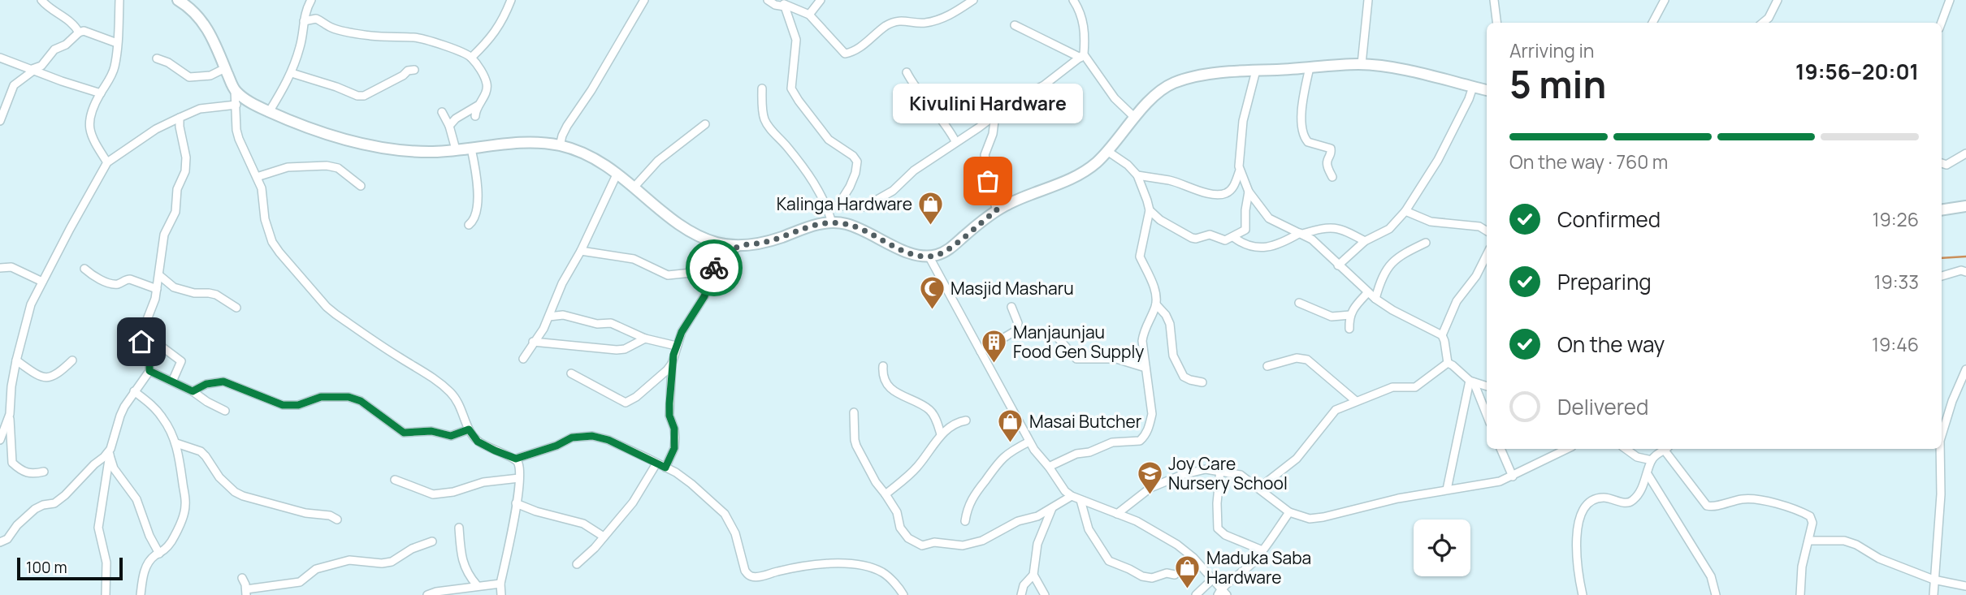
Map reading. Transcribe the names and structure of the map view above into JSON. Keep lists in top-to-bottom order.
{
  "places": {
    "other": ["Kivulini Hardware"],
    "shop": ["Kalinga Hardware", "Masai Butcher", "Maduka Saba Hardware"],
    "mosque": ["Masjid Masharu"],
    "building": ["Manjaunjau Food Gen Supply"],
    "school or university": ["Joy Care Nursery School"]
  },
  "scale_bar": "100 m",
  "page": {
    "heading": ["5 min", "Arriving in", "19:56–20:01"],
    "bubble": "Kivulini Hardware",
    "bar": "On the way · 760 m",
    "list": [
      ["Confirmed", "19:26"],
      ["Preparing", "19:33"],
      ["On the way", "19:46"],
      "Delivered"
    ],
    "scale": "100 m"
  }
}
